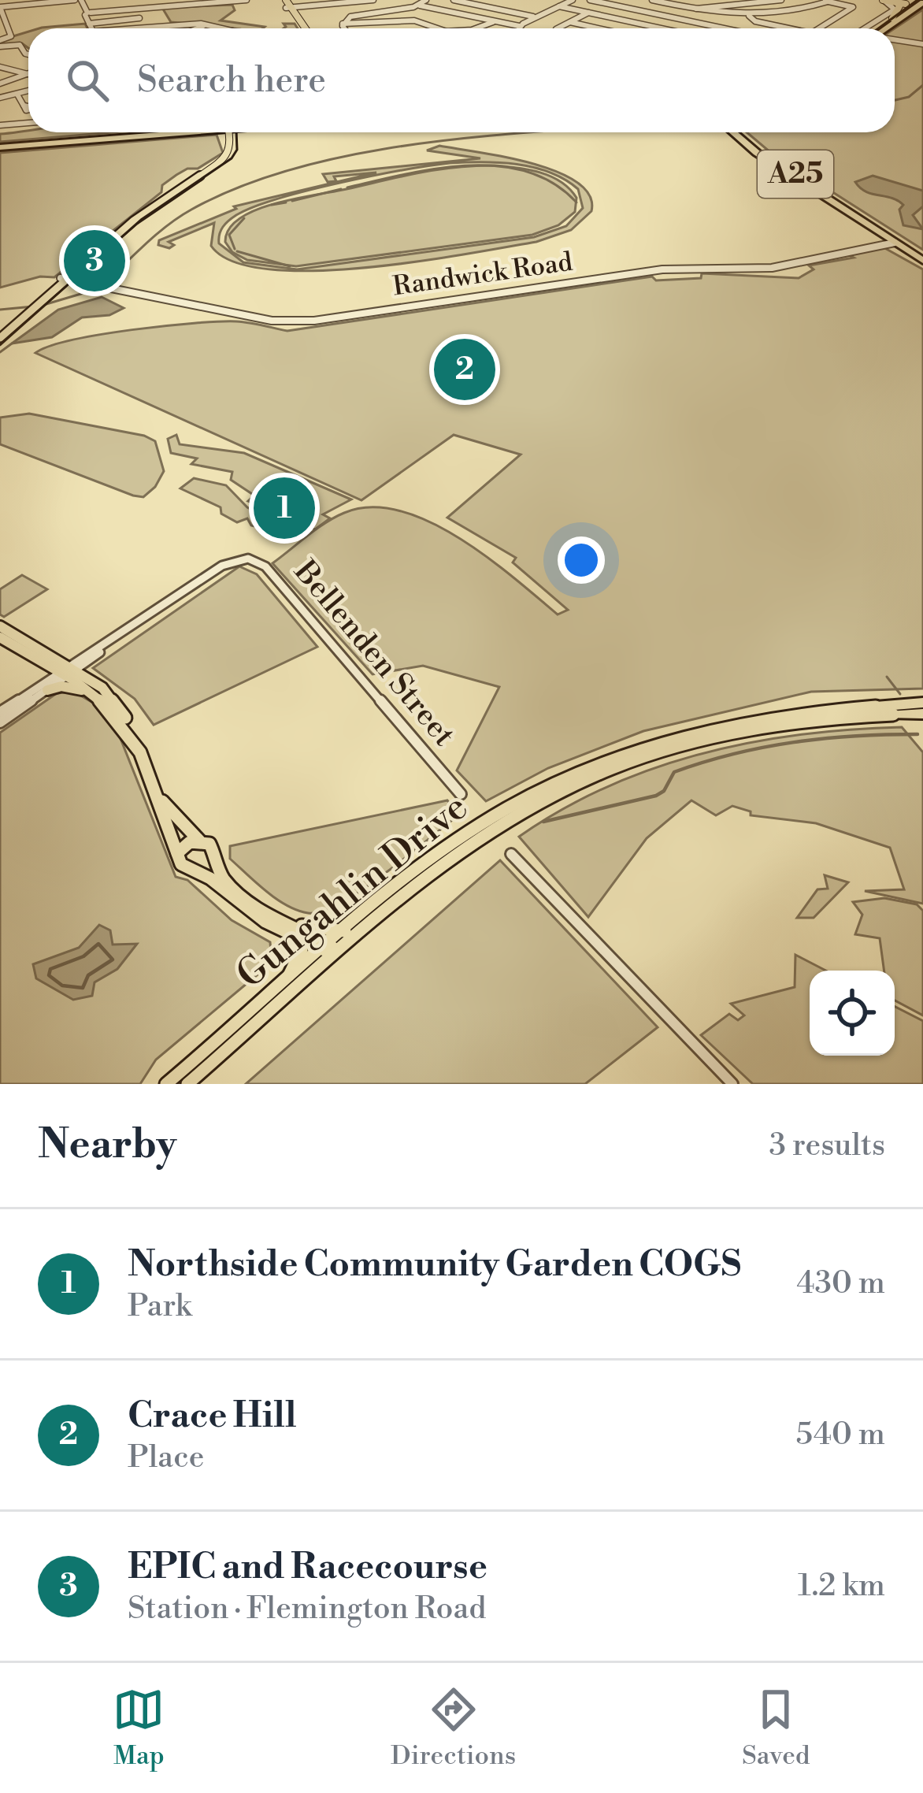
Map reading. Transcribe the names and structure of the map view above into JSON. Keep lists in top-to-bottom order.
{
  "streets": {
    "highway": ["A25", "Gungahlin Drive"],
    "street": ["Randwick Road", "Bellenden Street"]
  },
  "crossings": [
    ["A25", "Randwick Road"]
  ],
  "page": {
    "search": "Search here",
    "pins": ["3", "2", "1"],
    "heading": ["Nearby", "3 results"],
    "list": [
      {
        "mark": "1",
        "name": "Northside Community Garden COGS",
        "note": "Park",
        "value": "430 m"
      },
      {
        "mark": "2",
        "name": "Crace Hill",
        "note": "Place",
        "value": "540 m"
      },
      {
        "mark": "3",
        "name": "EPIC and Racecourse",
        "note": "Station · Flemington Road",
        "value": "1.2 km"
      }
    ],
    "nav": ["Map", "Directions", "Saved"]
  }
}
